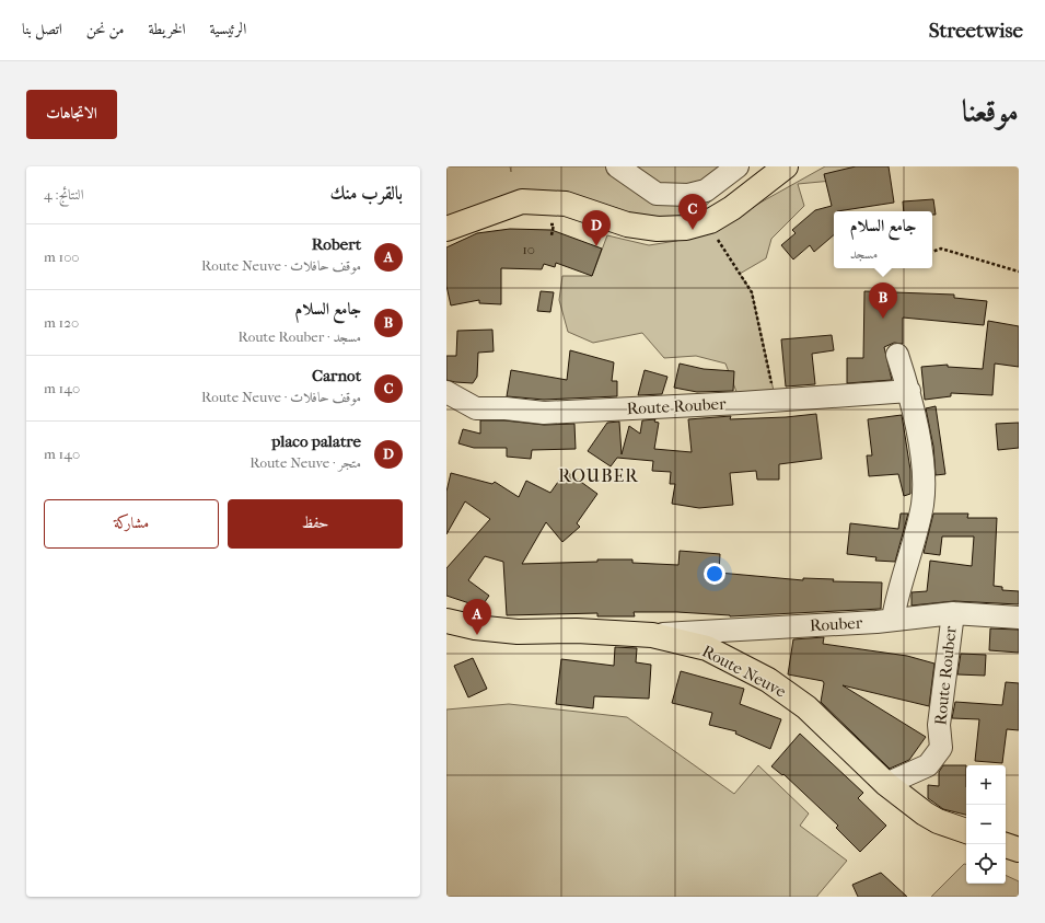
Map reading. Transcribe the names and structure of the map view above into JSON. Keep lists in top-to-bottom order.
{
  "streets": {
    "main road": ["Route Neuve"],
    "street": ["Route Rouber", "Rouber"]
  },
  "crossings": [
    ["Route Rouber", "Rouber"],
    ["Route Rouber", "Route Neuve"],
    ["Rouber", "Route Neuve"]
  ],
  "districts": ["ROUBER"],
  "house_numbers": ["10"],
  "page": {
    "header": "Streetwise",
    "nav": [
      "الرئيسية",
      "الخريطة",
      "من نحن",
      "اتصل بنا"
    ],
    "title": "موقعنا",
    "buttons": [
      "الاتجاهات",
      ["حفظ", "مشاركة"]
    ],
    "heading": ["بالقرب منك", "النتائج: 4"],
    "pins": [
      "C",
      "D",
      "B",
      "A"
    ],
    "popup": ["جامع السلام", "مسجد"],
    "list": [
      {
        "mark": "A",
        "name": "Robert",
        "note": "موقف حافلات · Route Neuve",
        "value": "100 m"
      },
      {
        "mark": "B",
        "name": "جامع السلام",
        "note": "مسجد · Route Rouber",
        "value": "120 m"
      },
      {
        "mark": "C",
        "name": "Carnot",
        "note": "موقف حافلات · Route Neuve",
        "value": "140 m"
      },
      {
        "mark": "D",
        "name": "placo palatre",
        "note": "متجر · Route Neuve",
        "value": "140 m"
      }
    ],
    "map_buttons": ["+", "−"]
  }
}
